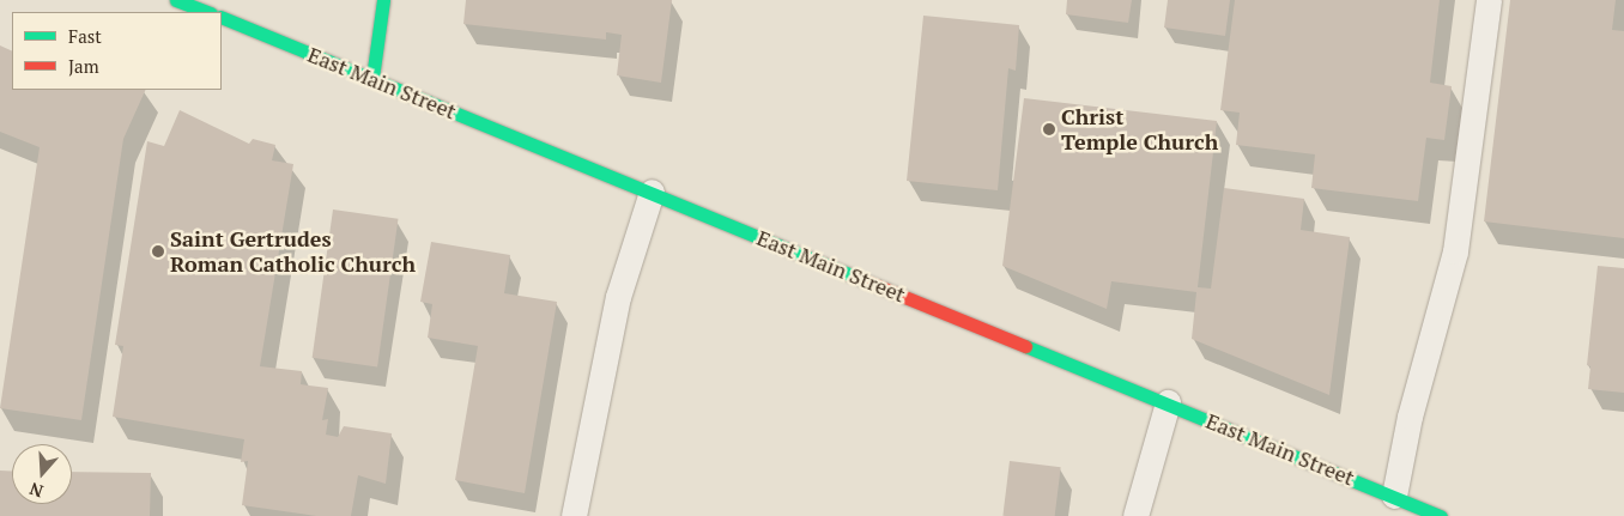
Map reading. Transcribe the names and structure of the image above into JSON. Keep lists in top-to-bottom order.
{
  "streets": {
    "main road": ["East Main Street"]
  },
  "places": ["Christ Temple Church", "Saint Gertrudes Roman Catholic Church"],
  "legend": ["Fast", "Jam"],
  "north": "bottom"
}
